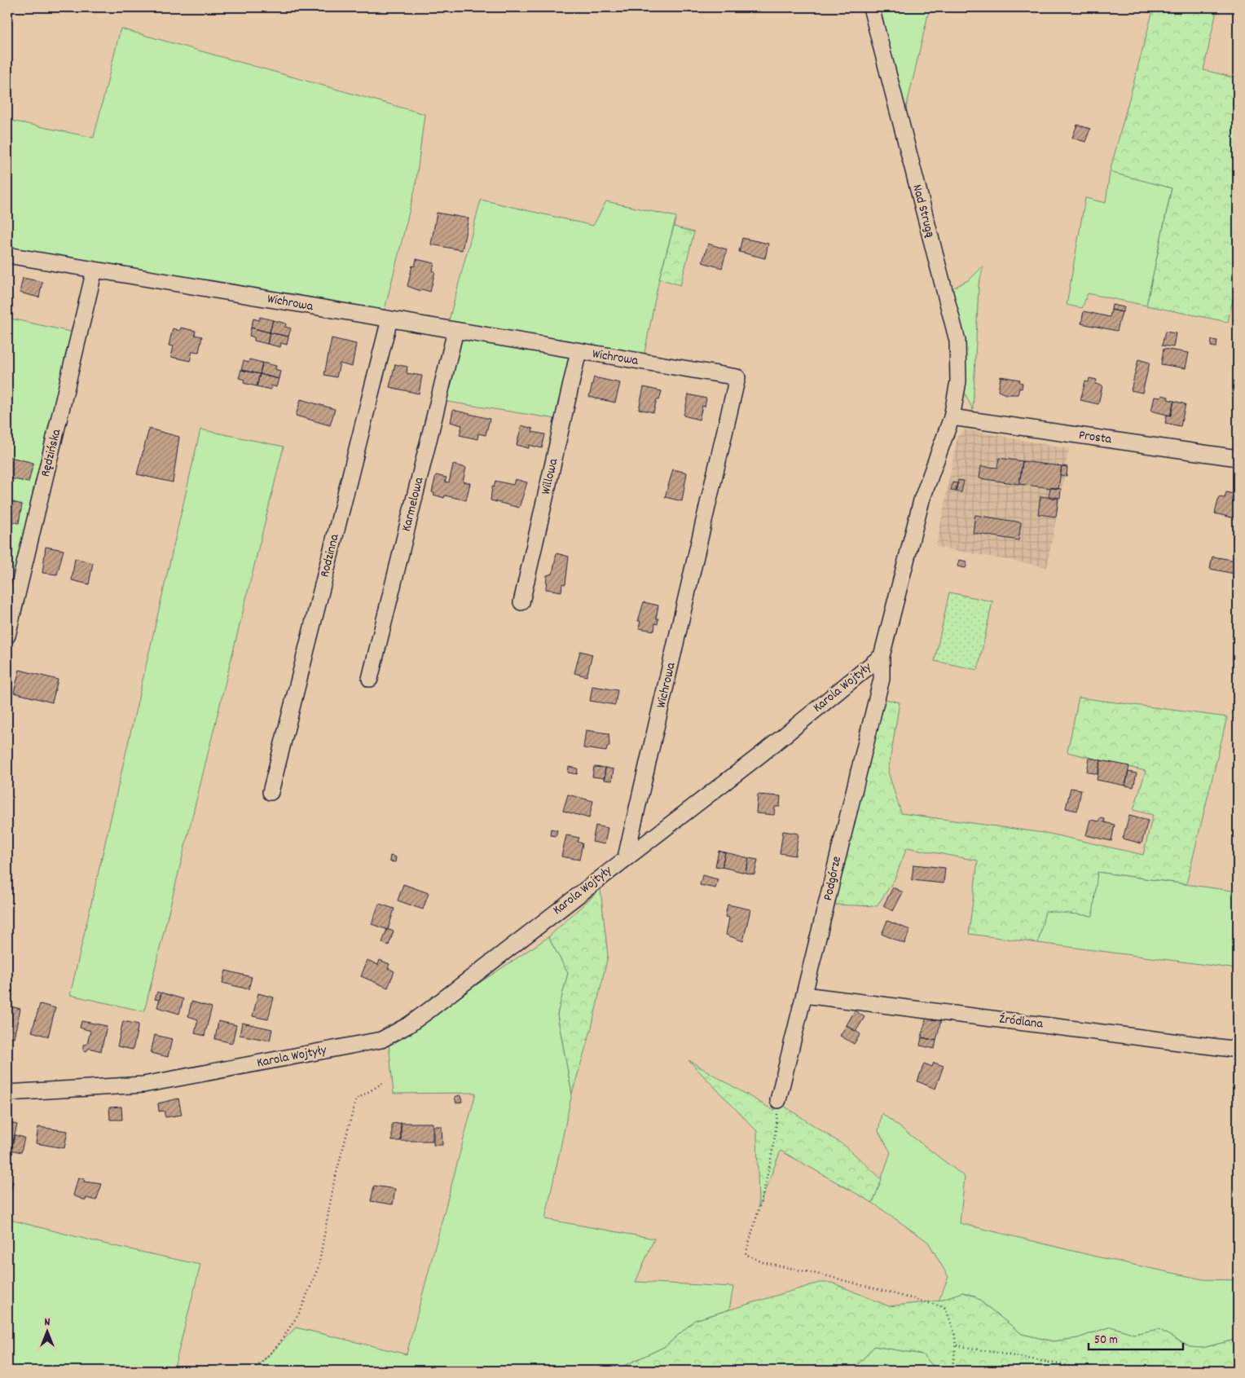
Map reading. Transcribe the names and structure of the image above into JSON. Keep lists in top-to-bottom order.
{
  "streets": {
    "street": [
      "Nad Strugą",
      "Wichrowa",
      "Prosta",
      "Rędzińska",
      "Willowa",
      "Karmelowa",
      "Rodzinna",
      "Karola Wojtyły",
      "Podgórze",
      "Źródlana"
    ]
  },
  "crossings": [
    ["Nad Strugą", "Prosta"],
    ["Nad Strugą", "Karola Wojtyły"],
    ["Wichrowa", "Rędzińska"],
    ["Wichrowa", "Willowa"],
    ["Wichrowa", "Karmelowa"],
    ["Wichrowa", "Rodzinna"],
    ["Wichrowa", "Karola Wojtyły"],
    ["Prosta", "Karola Wojtyły"],
    ["Karola Wojtyły", "Podgórze"],
    ["Podgórze", "Źródlana"]
  ],
  "scale_bar": "50 m",
  "north": "top"
}
